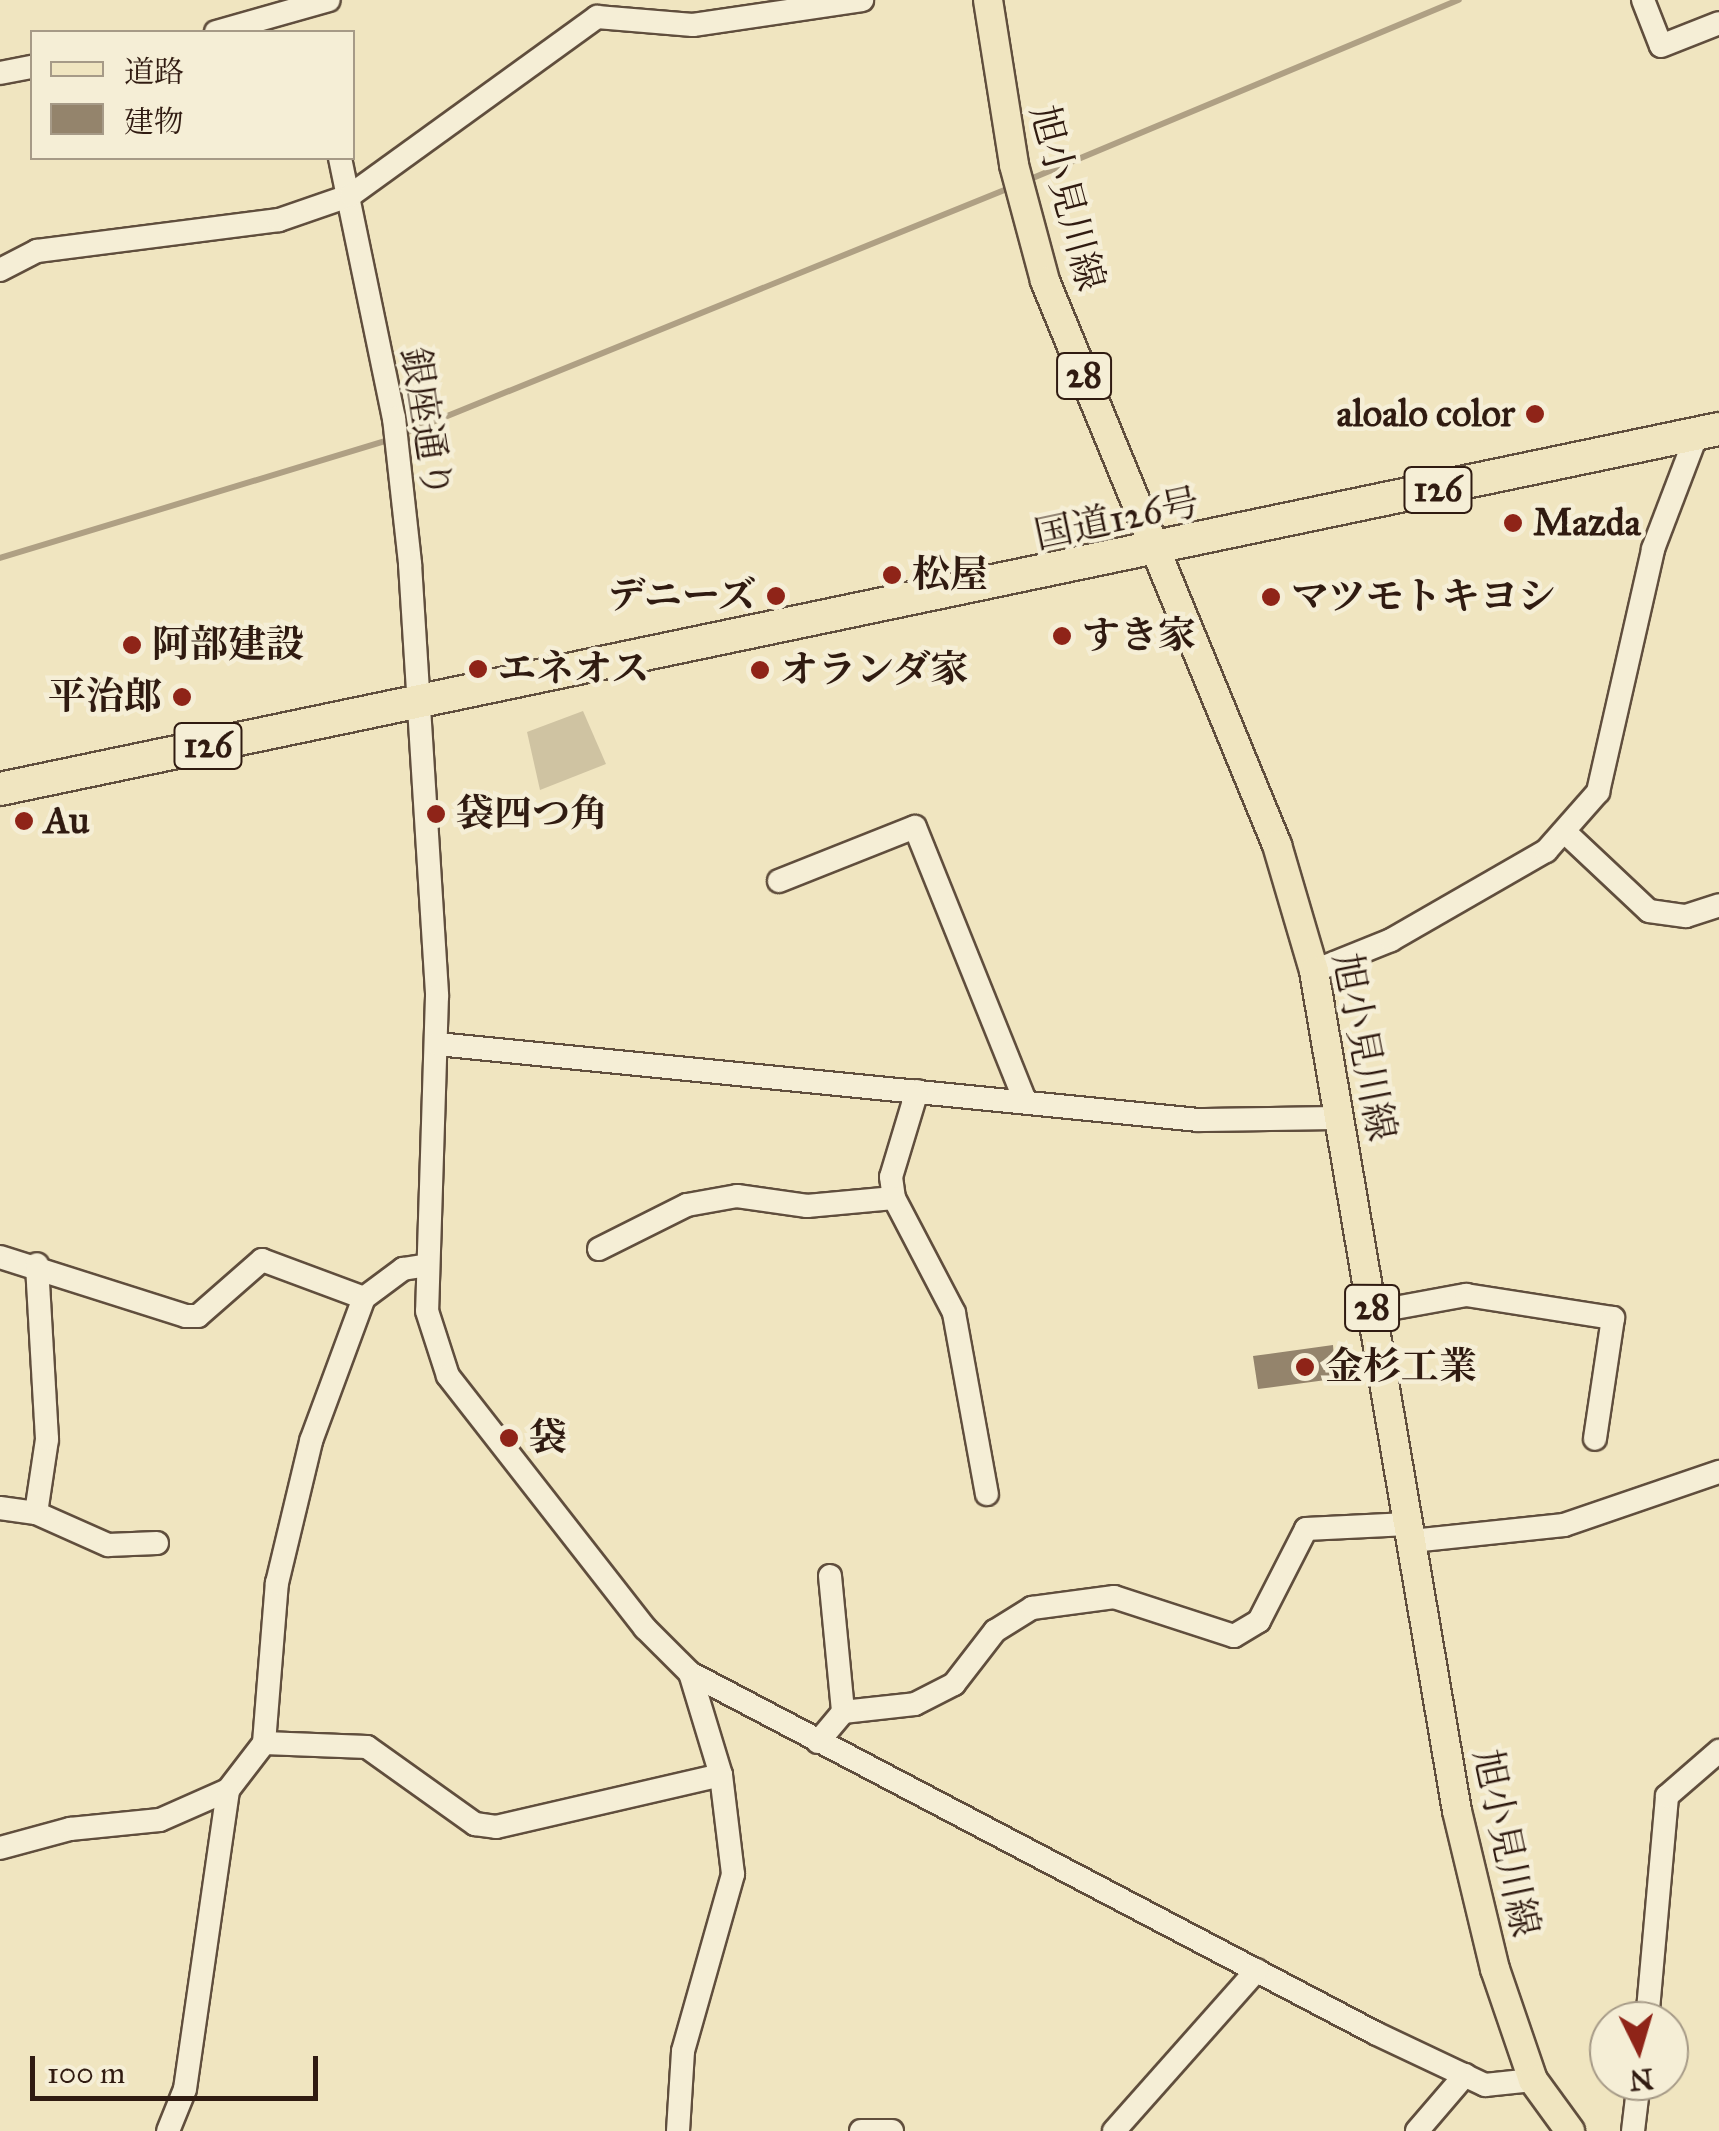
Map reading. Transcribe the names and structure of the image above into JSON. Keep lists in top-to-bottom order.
{
  "streets": {
    "highway": ["126", "国道126号"],
    "main road": ["旭小見川線", "28"],
    "street": ["銀座通り"]
  },
  "crossings": [
    ["旭小見川線", "国道126号"],
    ["銀座通り", "国道126号"]
  ],
  "places": [
    "aloalo color",
    "Mazda",
    "松屋",
    "デニーズ",
    "マツモトキヨシ",
    "すき家",
    "阿部建設",
    "エネオス",
    "オランダ家",
    "平治郎",
    "袋四つ角",
    "Au",
    "金杉工業",
    "袋"
  ],
  "legend": ["道路", "建物"],
  "scale_bar": "100 m",
  "north": "bottom"
}
